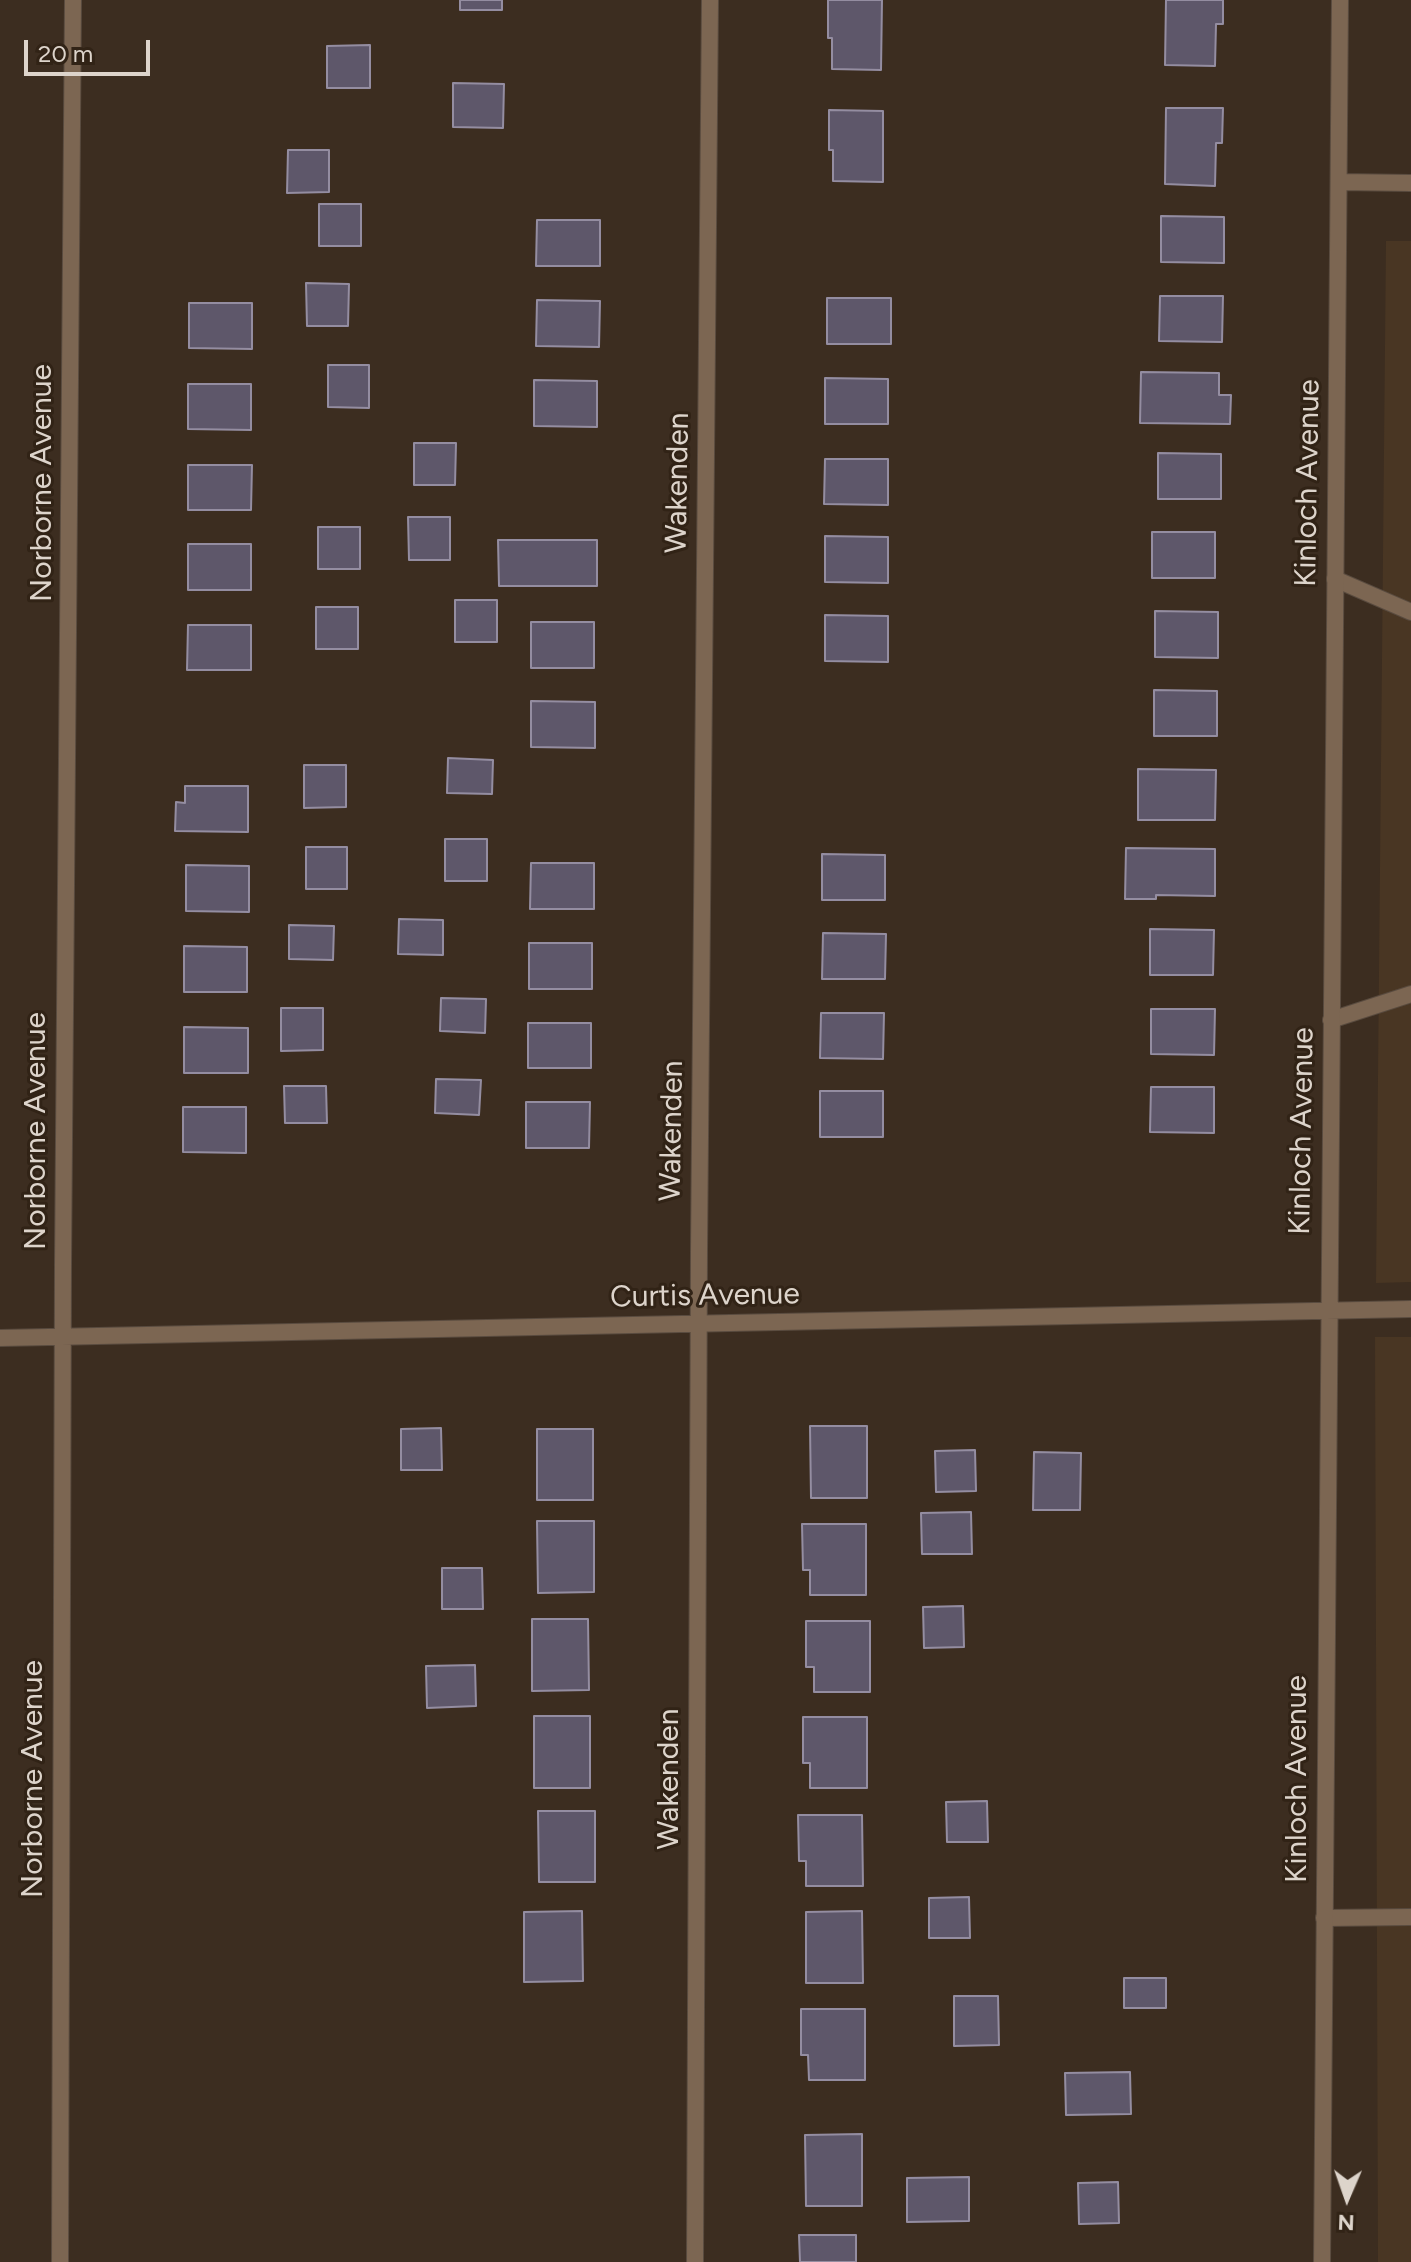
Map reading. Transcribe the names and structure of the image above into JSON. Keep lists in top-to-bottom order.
{
  "streets": {
    "street": [
      "Norborne Avenue",
      "Wakenden",
      "Kinloch Avenue",
      "Curtis Avenue"
    ]
  },
  "crossings": [
    ["Norborne Avenue", "Curtis Avenue"],
    ["Wakenden", "Curtis Avenue"],
    ["Kinloch Avenue", "Curtis Avenue"]
  ],
  "scale_bar": "20 m",
  "north": "bottom"
}
